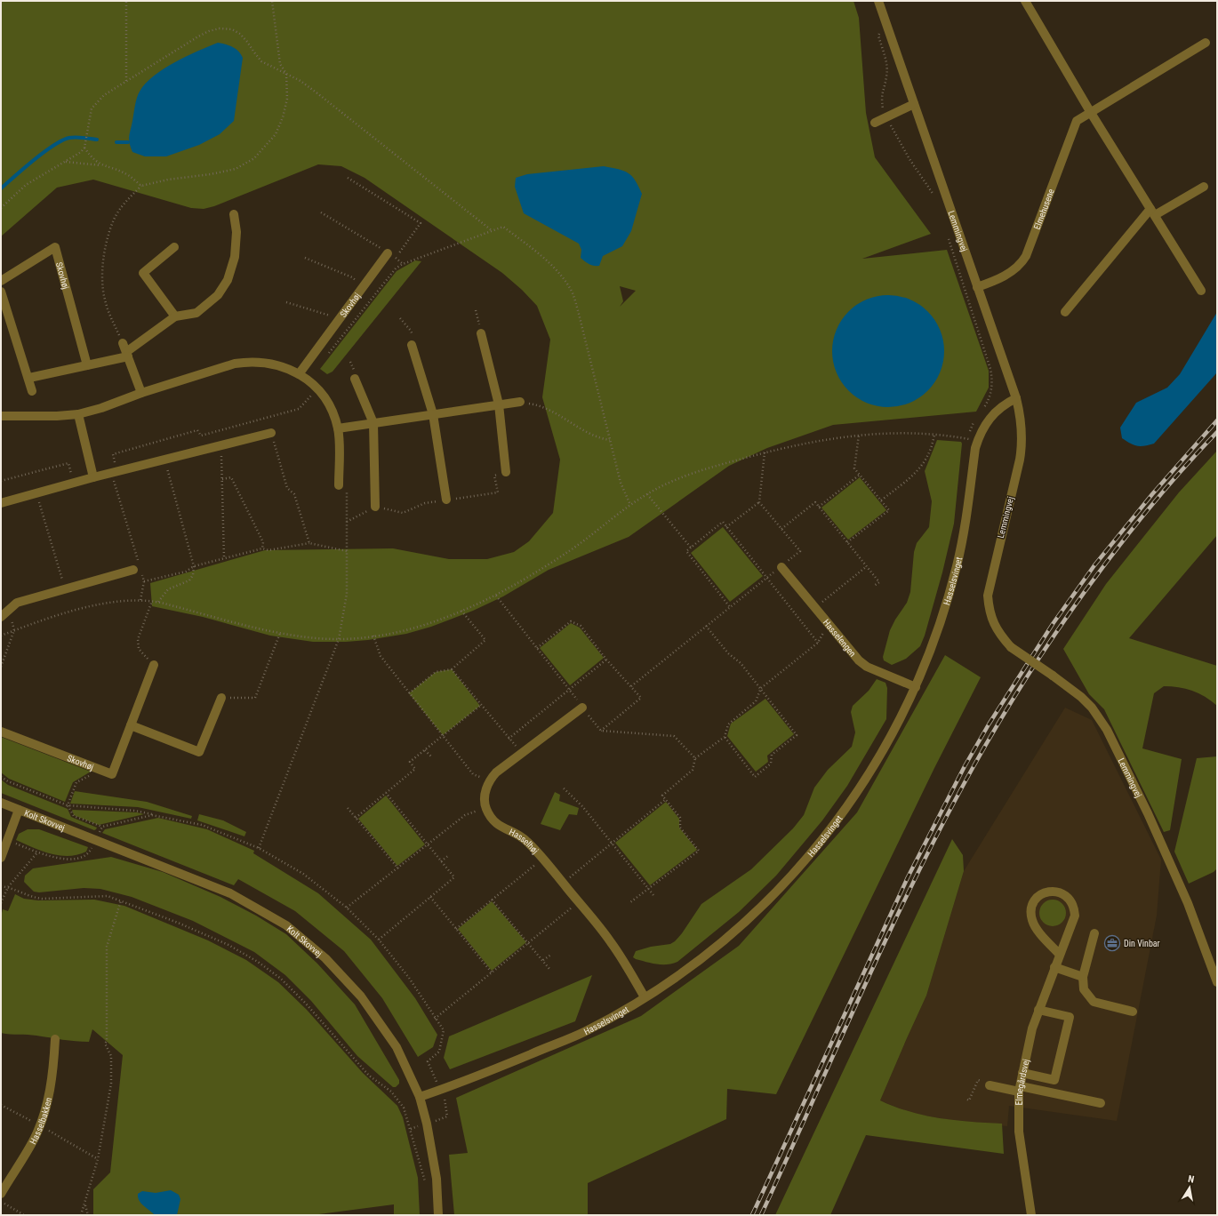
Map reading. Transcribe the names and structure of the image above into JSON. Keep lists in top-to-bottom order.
{
  "streets": {
    "street": [
      "Elmehusene",
      "Lemmingvej",
      "Skovhøj",
      "Hasselsvinget",
      "Hasselengen",
      "Kolt Skovvej",
      "Hasselhøj",
      "Elmegårdsvej",
      "Hasselbakken"
    ]
  },
  "crossings": [
    ["Elmehusene", "Lemmingvej"],
    ["Lemmingvej", "Hasselsvinget"],
    ["Hasselsvinget", "Hasselengen"],
    ["Hasselsvinget", "Kolt Skovvej"],
    ["Hasselsvinget", "Hasselhøj"]
  ],
  "places": {
    "office": ["Din Vinbar"]
  },
  "north": "top"
}
